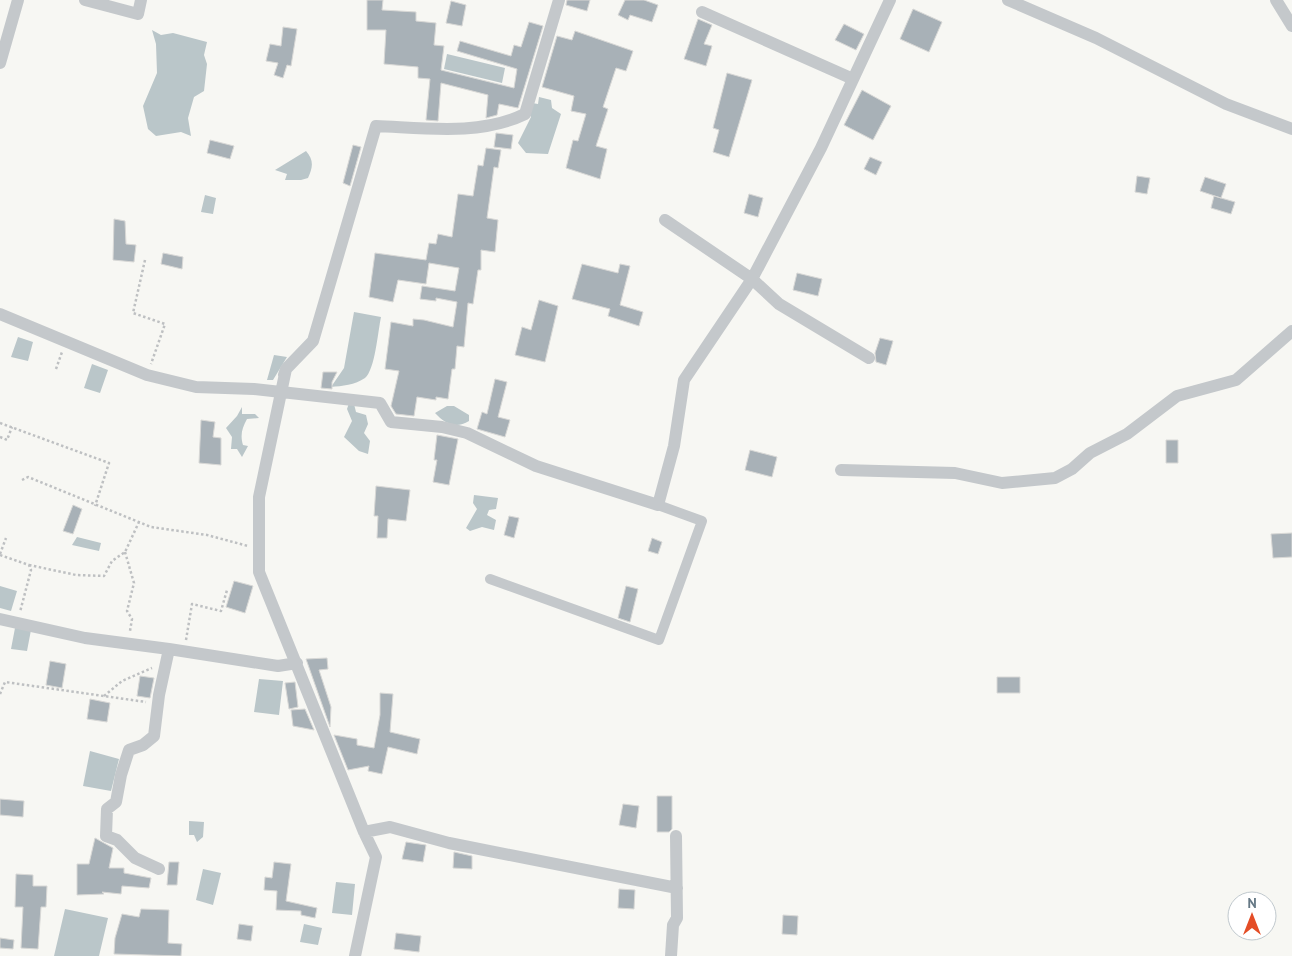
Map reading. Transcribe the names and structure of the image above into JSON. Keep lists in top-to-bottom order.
{
  "north": "top"
}
